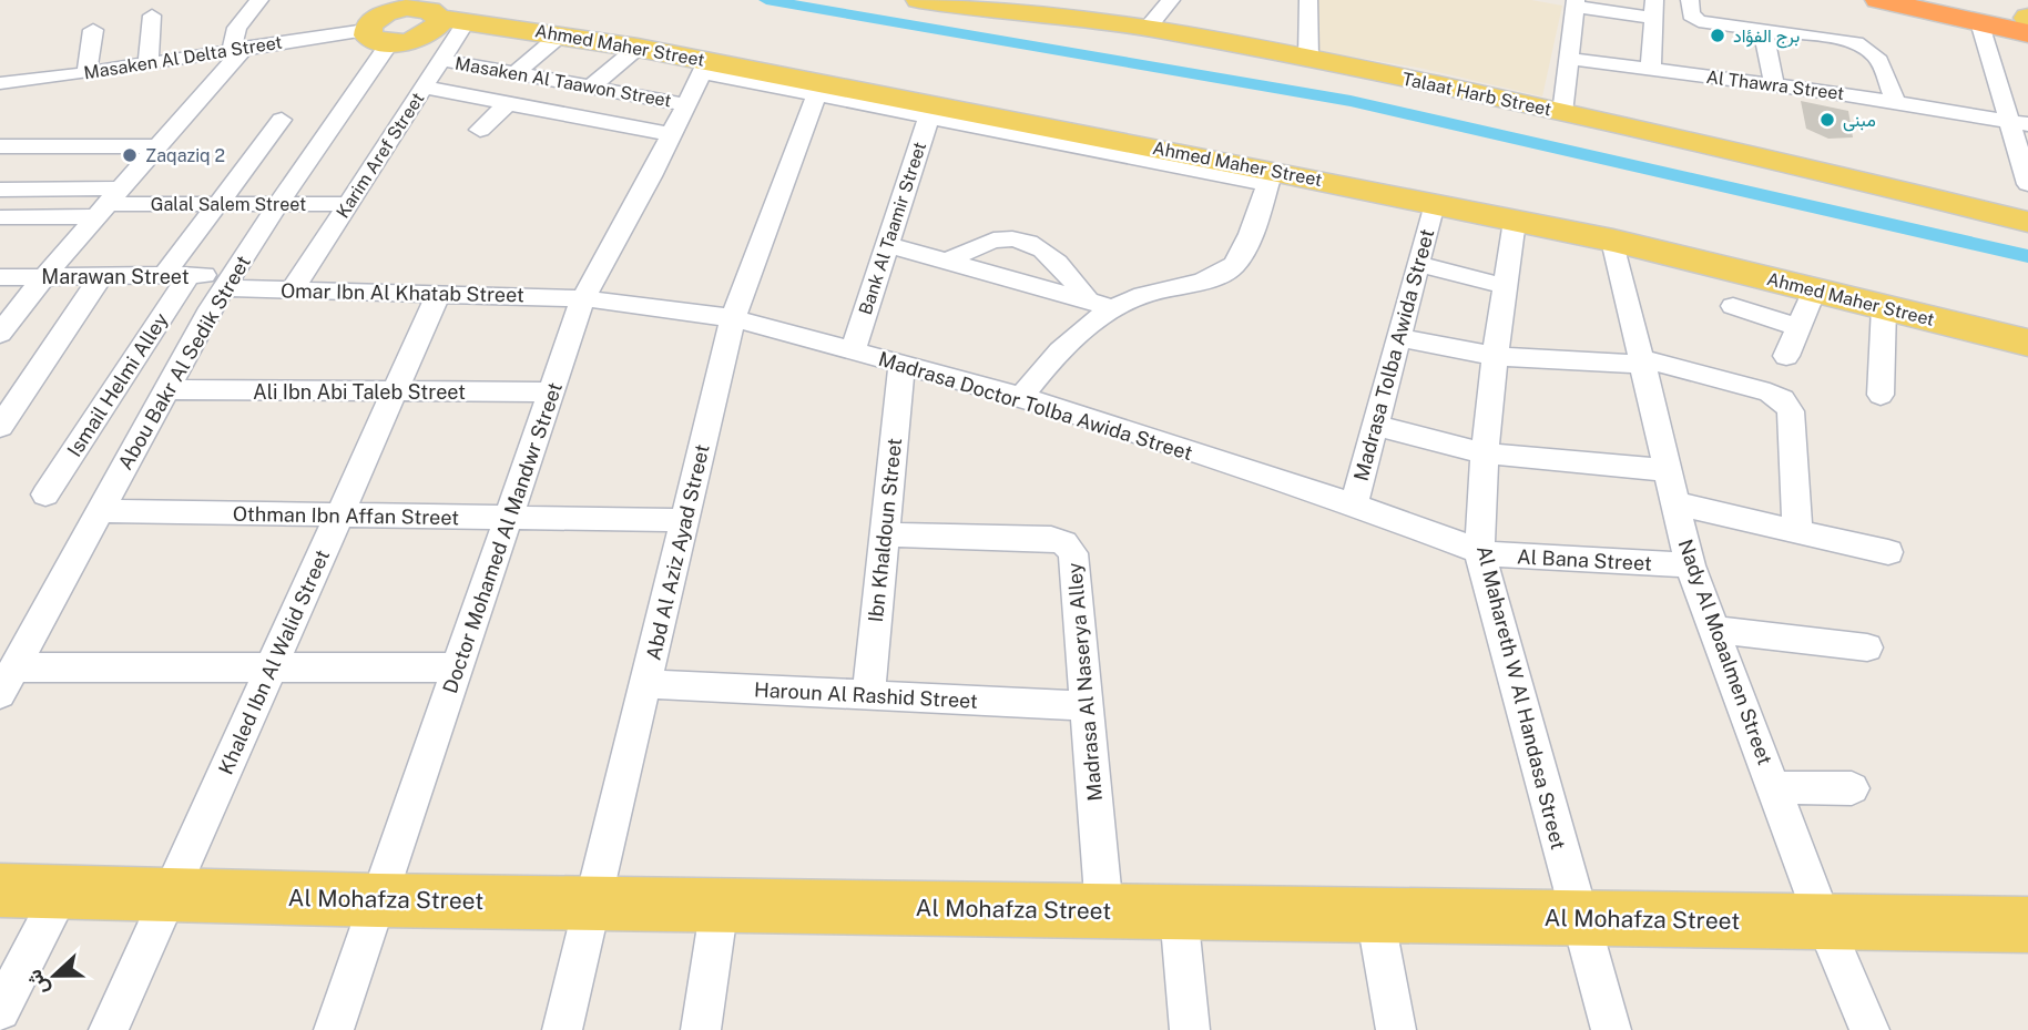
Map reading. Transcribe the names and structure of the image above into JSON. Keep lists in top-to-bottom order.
{
  "streets": {
    "main road": ["Ahmed Maher Street", "Talaat Harb Street", "Al Mohafza Street"],
    "street": [
      "Masaken Al Delta Street",
      "Masaken Al Taawon Street",
      "Al Thawra Street",
      "Karim Aref Street",
      "Galal Salem Street",
      "Bank Al Taamir Street",
      "Marawan Street",
      "Omar Ibn Al Khatab Street",
      "Madrasa Tolba Awida Street",
      "Abou Bakr Al Sedik Street",
      "Ismail Helmi Alley",
      "Ali Ibn Abi Taleb Street",
      "Madrasa Doctor Tolba Awida Street",
      "Othman Ibn Affan Street",
      "Ibn Khaldoun Street",
      "Doctor Mohamed Al Mandwr Street",
      "Abd Al Aziz Ayad Street",
      "Al Bana Street",
      "Nady Al Moaalmen Street",
      "Khaled Ibn Al Walid Street",
      "Madrasa Al Naserya Alley",
      "Haroun Al Rashid Street",
      "Al Mahareth W Al Handasa Street"
    ]
  },
  "crossings": [
    ["Ahmed Maher Street", "Karim Aref Street"],
    ["Ahmed Maher Street", "Bank Al Taamir Street"],
    ["Ahmed Maher Street", "Madrasa Tolba Awida Street"],
    ["Ahmed Maher Street", "Doctor Mohamed Al Mandwr Street"],
    ["Ahmed Maher Street", "Abd Al Aziz Ayad Street"],
    ["Ahmed Maher Street", "Nady Al Moaalmen Street"],
    ["Ahmed Maher Street", "Al Mahareth W Al Handasa Street"],
    ["Masaken Al Delta Street", "Abou Bakr Al Sedik Street"],
    ["Masaken Al Taawon Street", "Karim Aref Street"],
    ["Masaken Al Taawon Street", "Doctor Mohamed Al Mandwr Street"],
    ["Karim Aref Street", "Galal Salem Street"],
    ["Karim Aref Street", "Omar Ibn Al Khatab Street"],
    ["Galal Salem Street", "Abou Bakr Al Sedik Street"],
    ["Galal Salem Street", "Ismail Helmi Alley"],
    ["Bank Al Taamir Street", "Madrasa Doctor Tolba Awida Street"],
    ["Marawan Street", "Omar Ibn Al Khatab Street"],
    ["Marawan Street", "Abou Bakr Al Sedik Street"],
    ["Marawan Street", "Ismail Helmi Alley"],
    ["Omar Ibn Al Khatab Street", "Abou Bakr Al Sedik Street"],
    ["Omar Ibn Al Khatab Street", "Madrasa Doctor Tolba Awida Street"],
    ["Omar Ibn Al Khatab Street", "Doctor Mohamed Al Mandwr Street"],
    ["Omar Ibn Al Khatab Street", "Khaled Ibn Al Walid Street"],
    ["Madrasa Tolba Awida Street", "Madrasa Doctor Tolba Awida Street"],
    ["Abou Bakr Al Sedik Street", "Ali Ibn Abi Taleb Street"],
    ["Abou Bakr Al Sedik Street", "Othman Ibn Affan Street"],
    ["Ali Ibn Abi Taleb Street", "Doctor Mohamed Al Mandwr Street"],
    ["Ali Ibn Abi Taleb Street", "Khaled Ibn Al Walid Street"],
    ["Madrasa Doctor Tolba Awida Street", "Ibn Khaldoun Street"],
    ["Madrasa Doctor Tolba Awida Street", "Doctor Mohamed Al Mandwr Street"],
    ["Madrasa Doctor Tolba Awida Street", "Abd Al Aziz Ayad Street"],
    ["Madrasa Doctor Tolba Awida Street", "Al Bana Street"],
    ["Madrasa Doctor Tolba Awida Street", "Al Mahareth W Al Handasa Street"],
    ["Othman Ibn Affan Street", "Doctor Mohamed Al Mandwr Street"],
    ["Othman Ibn Affan Street", "Abd Al Aziz Ayad Street"],
    ["Othman Ibn Affan Street", "Khaled Ibn Al Walid Street"],
    ["Ibn Khaldoun Street", "Madrasa Al Naserya Alley"],
    ["Ibn Khaldoun Street", "Haroun Al Rashid Street"],
    ["Doctor Mohamed Al Mandwr Street", "Al Mohafza Street"],
    ["Abd Al Aziz Ayad Street", "Haroun Al Rashid Street"],
    ["Abd Al Aziz Ayad Street", "Al Mohafza Street"],
    ["Al Bana Street", "Nady Al Moaalmen Street"],
    ["Al Bana Street", "Al Mahareth W Al Handasa Street"],
    ["Nady Al Moaalmen Street", "Al Mohafza Street"],
    ["Khaled Ibn Al Walid Street", "Al Mohafza Street"],
    ["Madrasa Al Naserya Alley", "Haroun Al Rashid Street"],
    ["Madrasa Al Naserya Alley", "Al Mohafza Street"],
    ["Al Mahareth W Al Handasa Street", "Al Mohafza Street"]
  ],
  "places": ["برج الفؤاد", "مبنى", "Zaqaziq 2"],
  "north": "left"
}
